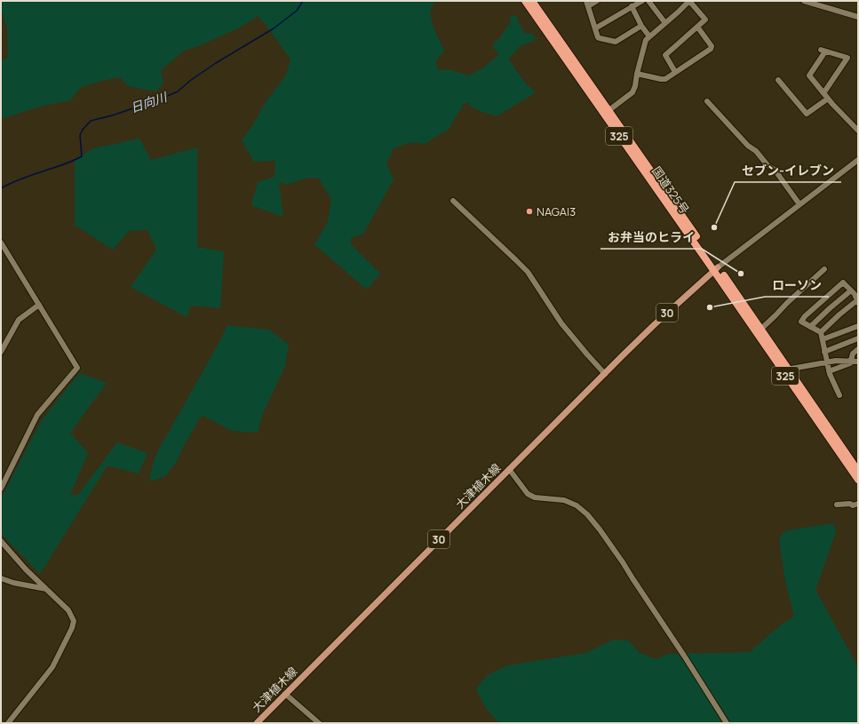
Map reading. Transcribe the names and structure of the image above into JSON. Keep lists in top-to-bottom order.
{
  "streets": {
    "highway": ["325", "国道325号"],
    "main road": ["30", "大津植木線"]
  },
  "crossings": [
    ["国道325号", "大津植木線"]
  ],
  "water": ["日向川"],
  "places": [
    "NAGAI3",
    "セブン-イレブン",
    "お弁当のヒライ",
    "ローソン"
  ]
}
